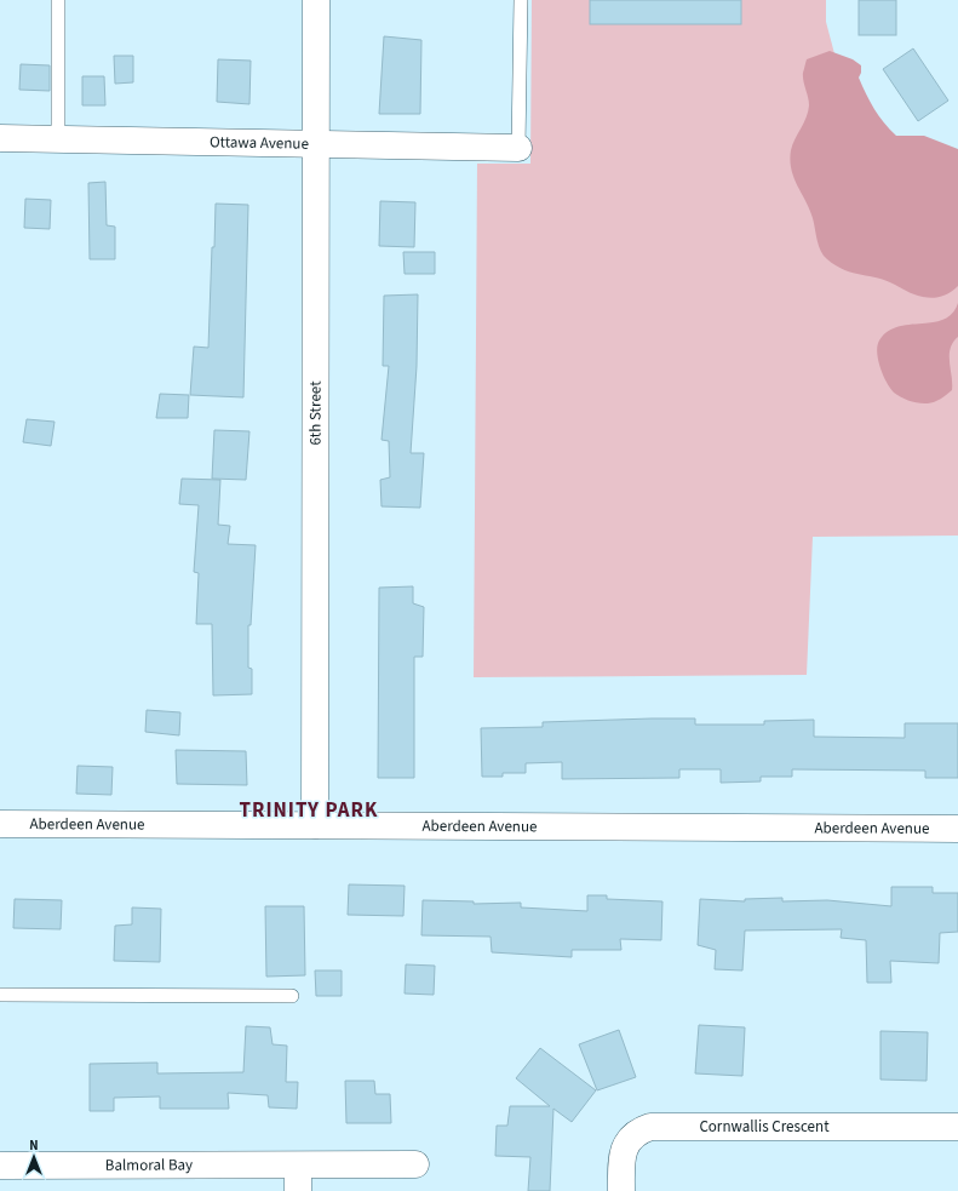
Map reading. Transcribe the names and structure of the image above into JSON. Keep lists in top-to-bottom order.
{
  "streets": {
    "street": [
      "Ottawa Avenue",
      "6th Street",
      "Aberdeen Avenue",
      "Cornwallis Crescent",
      "Balmoral Bay"
    ]
  },
  "crossings": [
    ["Ottawa Avenue", "6th Street"],
    ["6th Street", "Aberdeen Avenue"]
  ],
  "districts": ["TRINITY PARK"],
  "north": "top"
}
